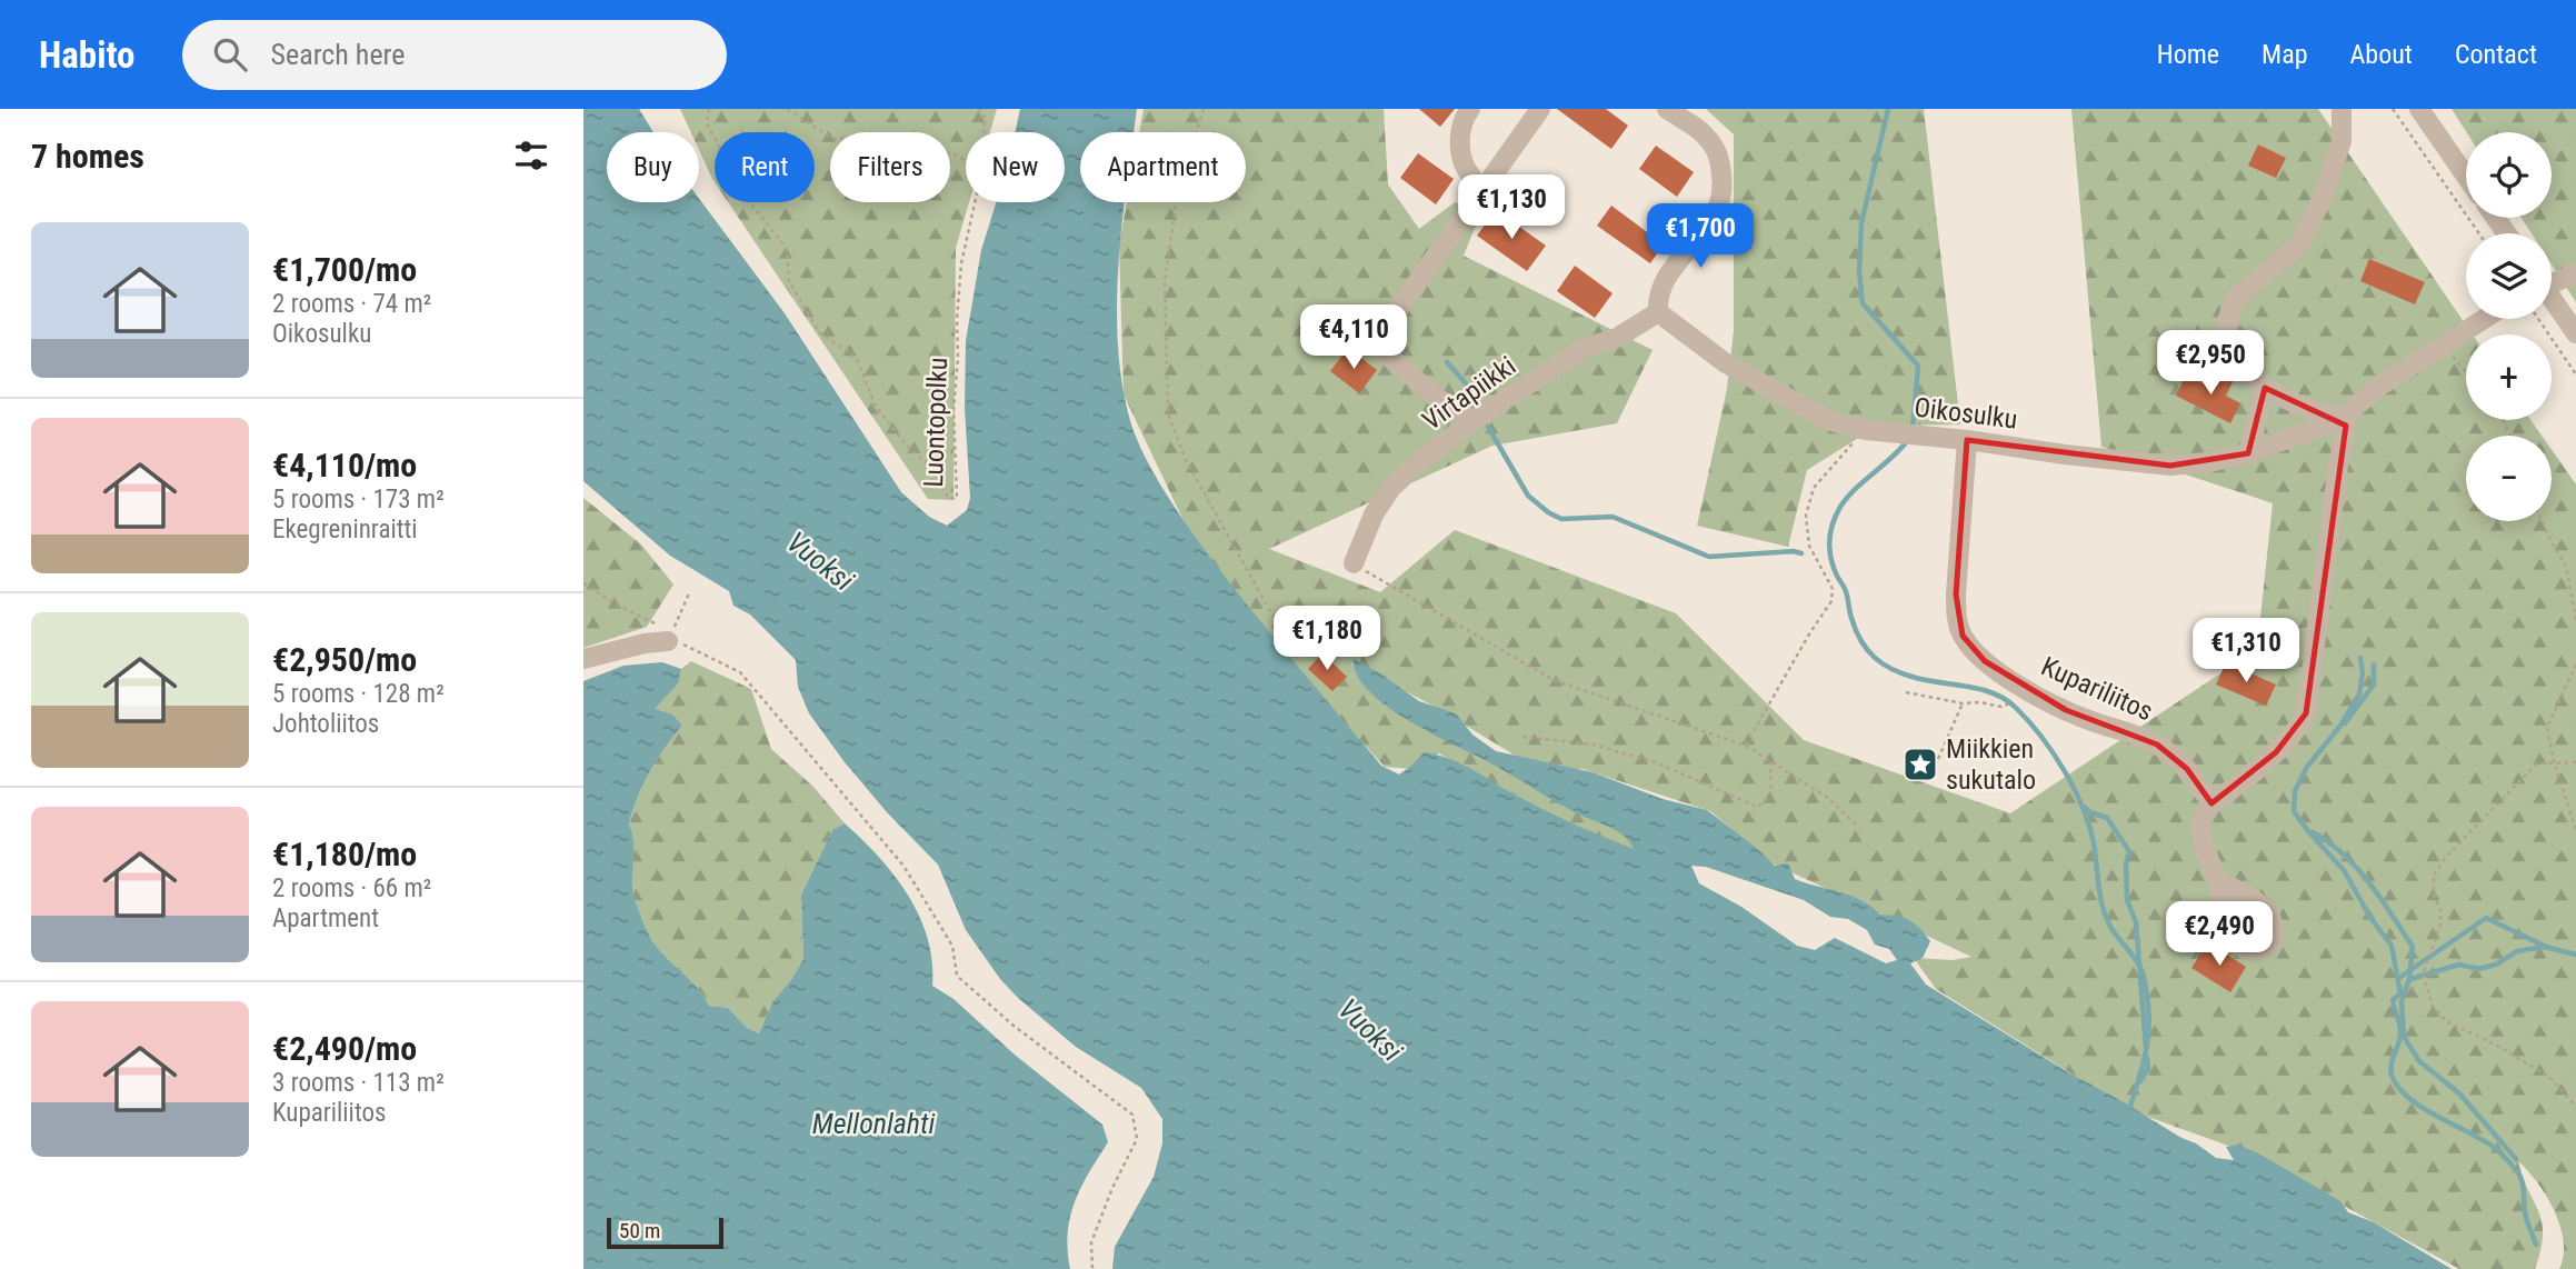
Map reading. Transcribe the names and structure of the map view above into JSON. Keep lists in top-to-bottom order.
{
  "streets": {
    "street": ["Virtapiikki", "Oikosulku", "Kupariliitos"],
    "path": ["Luontopolku"]
  },
  "crossings": [
    ["Virtapiikki", "Oikosulku"],
    ["Oikosulku", "Kupariliitos"]
  ],
  "water": ["Vuoksi", "Mellonlahti"],
  "places": {
    "place": ["Miikkien sukutalo"]
  },
  "scale_bar": "50 m",
  "page": {
    "header": "Habito",
    "search": "Search here",
    "nav": [
      "Home",
      "Map",
      "About",
      "Contact"
    ],
    "heading": "7 homes",
    "map_buttons": ["+", "−"],
    "chip": [
      "Buy",
      "Rent",
      "Filters",
      "New",
      "Apartment"
    ],
    "price": [
      "€1,130",
      "€1,700",
      "€4,110",
      "€2,950",
      "€1,180",
      "€1,310",
      "€2,490"
    ],
    "list": [
      {
        "name": "€1,700/mo",
        "note": "2 rooms · 74 m² · Oikosulku"
      },
      {
        "name": "€4,110/mo",
        "note": "5 rooms · 173 m² · Ekegreninraitti"
      },
      {
        "name": "€2,950/mo",
        "note": "5 rooms · 128 m² · Johtoliitos"
      },
      {
        "name": "€1,180/mo",
        "note": "2 rooms · 66 m² · Apartment"
      },
      {
        "name": "€2,490/mo",
        "note": "3 rooms · 113 m² · Kupariliitos"
      }
    ],
    "scale": "50 m"
  }
}
